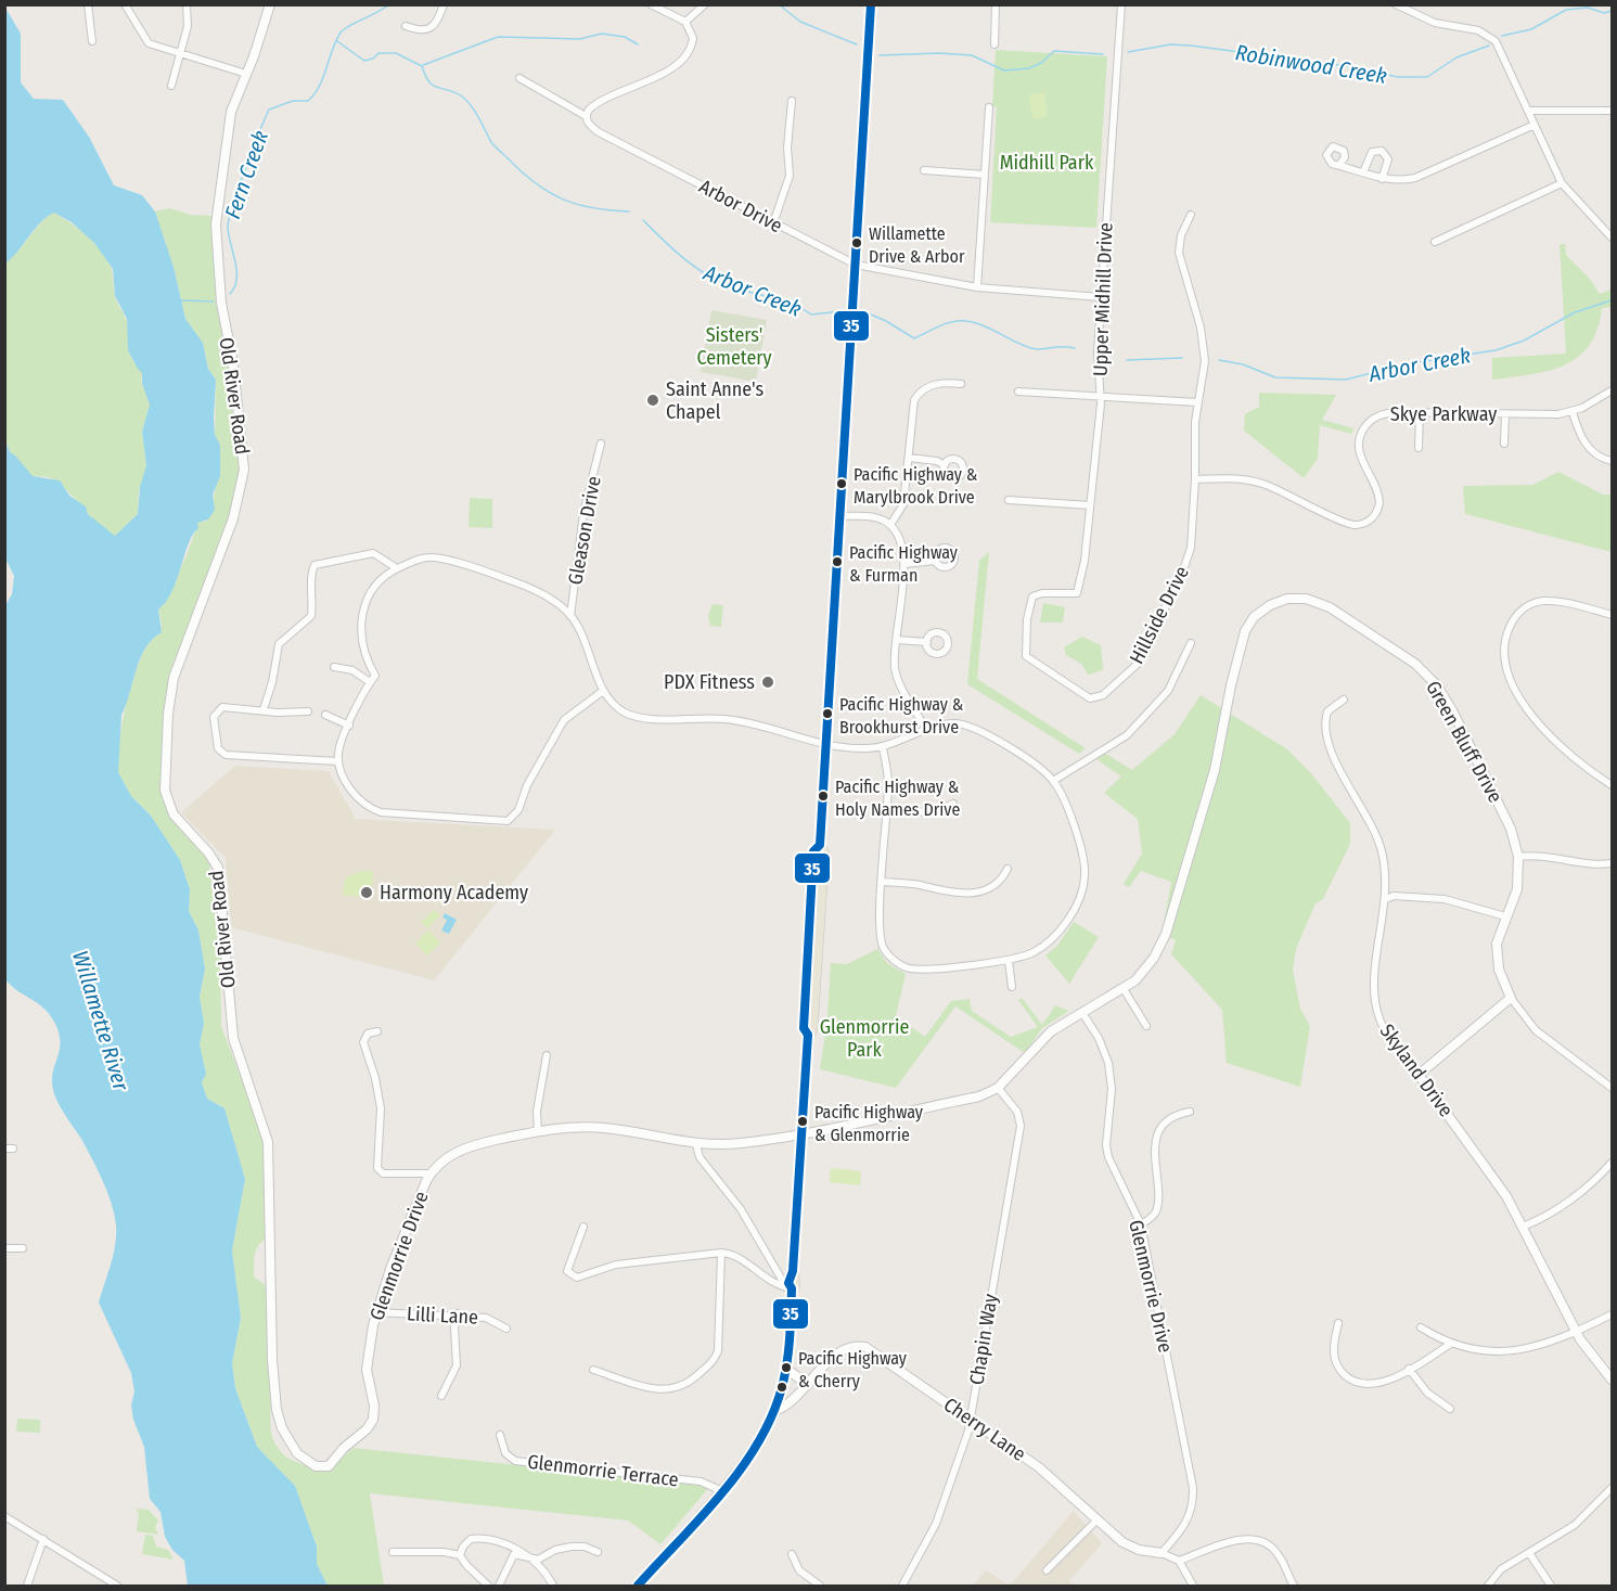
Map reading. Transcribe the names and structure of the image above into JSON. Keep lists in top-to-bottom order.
{
  "streets": {
    "street": [
      "Arbor Drive",
      "Upper Midhill Drive",
      "Old River Road",
      "Skye Parkway",
      "Gleason Drive",
      "Hillside Drive",
      "Green Bluff Drive",
      "Skyland Drive",
      "Glenmorrie Drive",
      "Lilli Lane",
      "Chapin Way",
      "Cherry Lane",
      "Glenmorrie Terrace"
    ]
  },
  "crossings": [
    ["Arbor Drive", "Upper Midhill Drive"],
    ["Upper Midhill Drive", "Hillside Drive"],
    ["Old River Road", "Glenmorrie Drive"],
    ["Skye Parkway", "Hillside Drive"],
    ["Green Bluff Drive", "Glenmorrie Drive"],
    ["Glenmorrie Drive", "Lilli Lane"],
    ["Glenmorrie Drive", "Chapin Way"],
    ["Glenmorrie Drive", "Cherry Lane"],
    ["Chapin Way", "Cherry Lane"]
  ],
  "water": [
    "Robinwood Creek",
    "Fern Creek",
    "Arbor Creek",
    "Willamette River"
  ],
  "parks": ["Midhill Park", "Sisters' Cemetery", "Glenmorrie Park"],
  "places": [
    "Willamette Drive & Arbor",
    "Saint Anne's Chapel",
    "Pacific Highway & Marylbrook Drive",
    "Pacific Highway & Furman",
    "PDX Fitness",
    "Pacific Highway & Brookhurst Drive",
    "Pacific Highway & Holy Names Drive",
    "Harmony Academy",
    "Pacific Highway & Glenmorrie",
    "Pacific Highway & Cherry"
  ],
  "lines": ["transit line 35"]
}
